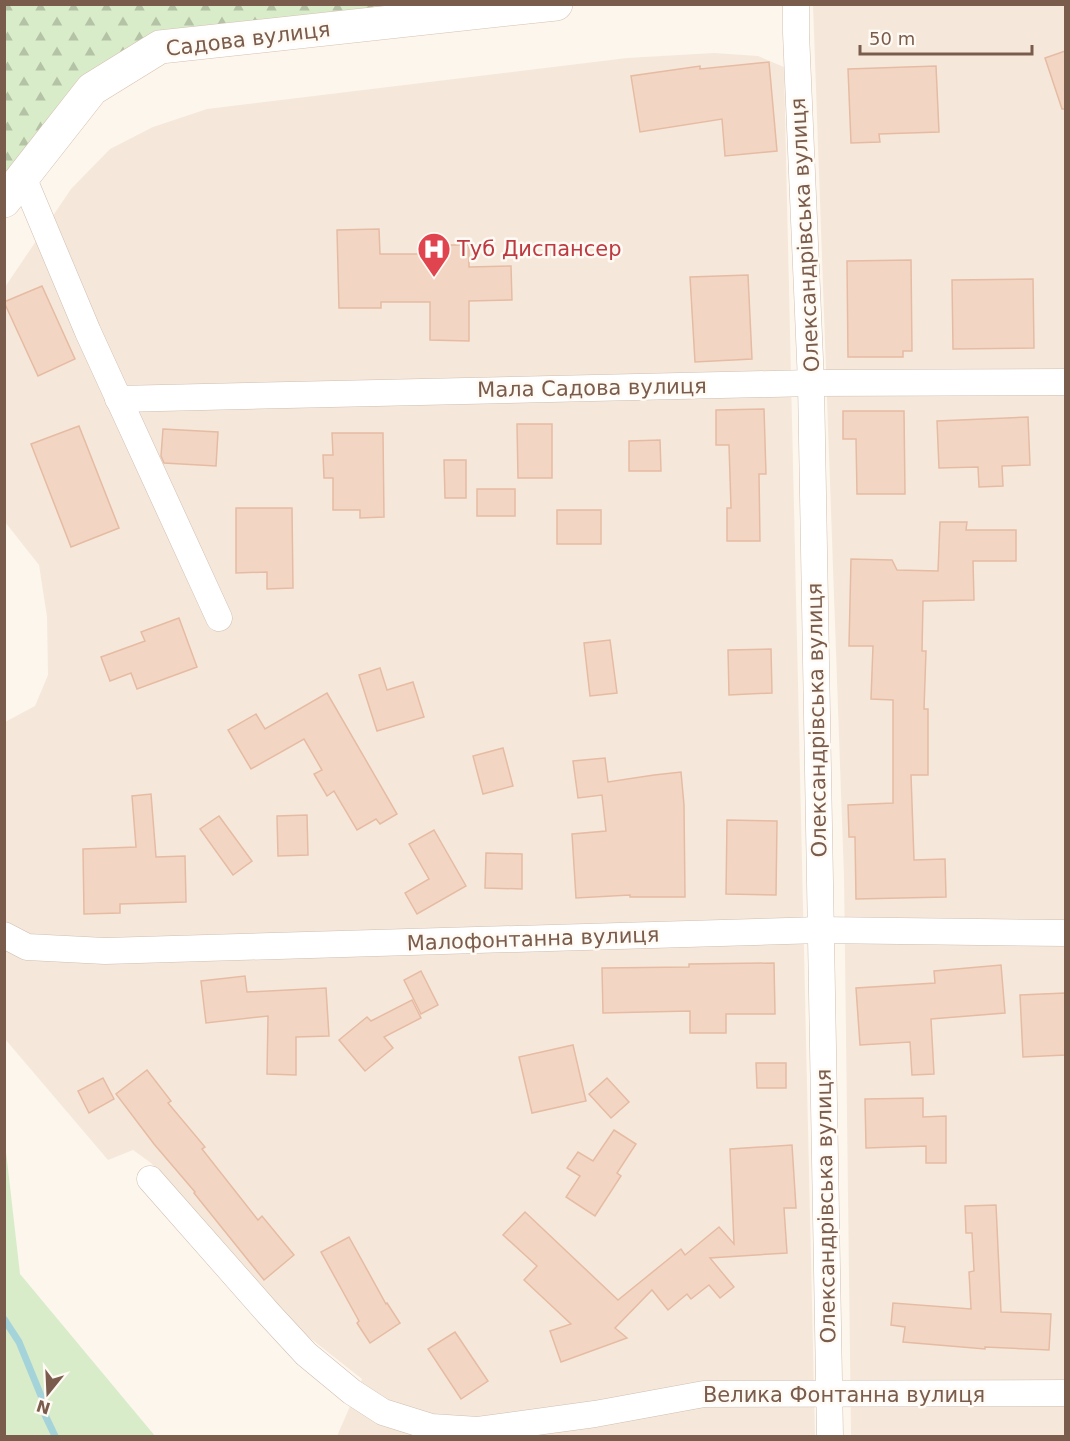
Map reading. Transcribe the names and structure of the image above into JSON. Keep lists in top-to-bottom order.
{
  "streets": {
    "street": [
      "Садова вулиця",
      "Олександрівська вулиця",
      "Мала Садова вулиця",
      "Малофонтанна вулиця",
      "Велика Фонтанна вулиця"
    ]
  },
  "crossings": [
    ["Олександрівська вулиця", "Мала Садова вулиця"],
    ["Олександрівська вулиця", "Малофонтанна вулиця"],
    ["Олександрівська вулиця", "Велика Фонтанна вулиця"]
  ],
  "places": {
    "hospital": ["Туб Диспансер"]
  },
  "scale_bar": "50 m",
  "north": "bottom"
}
